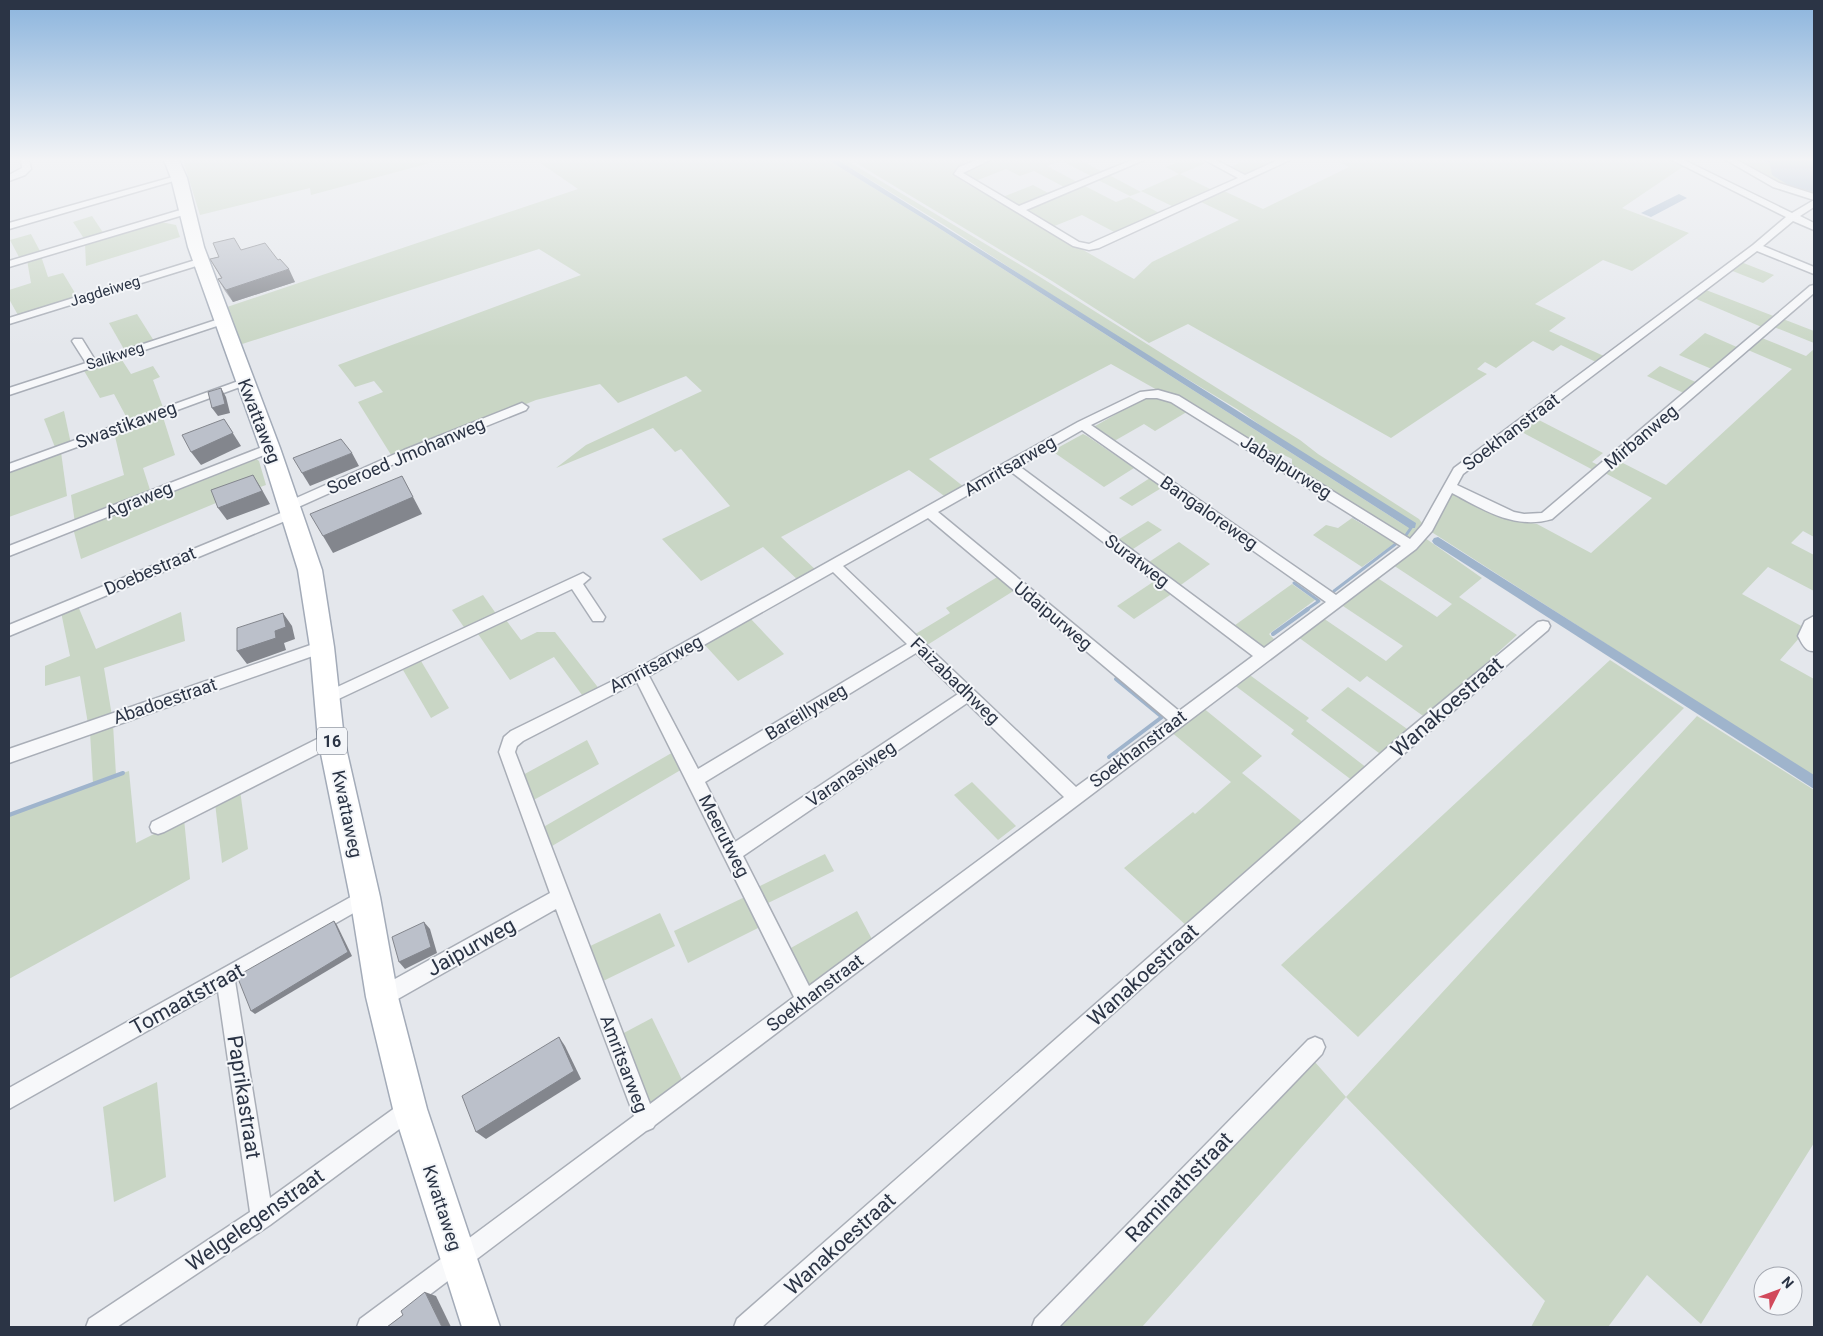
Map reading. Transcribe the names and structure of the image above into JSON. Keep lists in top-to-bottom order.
{
  "streets": {
    "main road": ["Kwattaweg", "16"],
    "street": [
      "Jagdeiweg",
      "Salikweg",
      "Swastikaweg",
      "Soekhanstraat",
      "Mirbanweg",
      "Soeroed Jmohanweg",
      "Amritsarweg",
      "Jabalpurweg",
      "Agraweg",
      "Bangaloreweg",
      "Suratweg",
      "Doebestraat",
      "Udaipurweg",
      "Faizabadhweg",
      "Abadoestraat",
      "Wanakoestraat",
      "Bareillyweg",
      "Varanasiweg",
      "Meerutweg",
      "Jaipurweg",
      "Tomaatstraat",
      "Paprikastraat",
      "Raminathstraat",
      "Welgelegenstraat"
    ]
  },
  "crossings": [
    ["Jagdeiweg", "Kwattaweg"],
    ["Salikweg", "Kwattaweg"],
    ["Kwattaweg", "Swastikaweg"],
    ["Kwattaweg", "Soekhanstraat"],
    ["Kwattaweg", "Soeroed Jmohanweg"],
    ["Kwattaweg", "Agraweg"],
    ["Kwattaweg", "Doebestraat"],
    ["Kwattaweg", "Abadoestraat"],
    ["Kwattaweg", "Jaipurweg"],
    ["Kwattaweg", "Tomaatstraat"],
    ["Kwattaweg", "Welgelegenstraat"],
    ["Soekhanstraat", "Mirbanweg"],
    ["Soekhanstraat", "Amritsarweg"],
    ["Soekhanstraat", "Jabalpurweg"],
    ["Soekhanstraat", "Bangaloreweg"],
    ["Soekhanstraat", "Suratweg"],
    ["Soekhanstraat", "Udaipurweg"],
    ["Soekhanstraat", "Faizabadhweg"],
    ["Soekhanstraat", "Meerutweg"],
    ["Soeroed Jmohanweg", "Doebestraat"],
    ["Amritsarweg", "Jabalpurweg"],
    ["Amritsarweg", "Bangaloreweg"],
    ["Amritsarweg", "Suratweg"],
    ["Amritsarweg", "Udaipurweg"],
    ["Amritsarweg", "Faizabadhweg"],
    ["Amritsarweg", "Meerutweg"],
    ["Amritsarweg", "Jaipurweg"],
    ["Faizabadhweg", "Bareillyweg"],
    ["Faizabadhweg", "Varanasiweg"],
    ["Bareillyweg", "Meerutweg"],
    ["Varanasiweg", "Meerutweg"],
    ["Tomaatstraat", "Paprikastraat"],
    ["Paprikastraat", "Welgelegenstraat"]
  ],
  "north": "top right"
}
